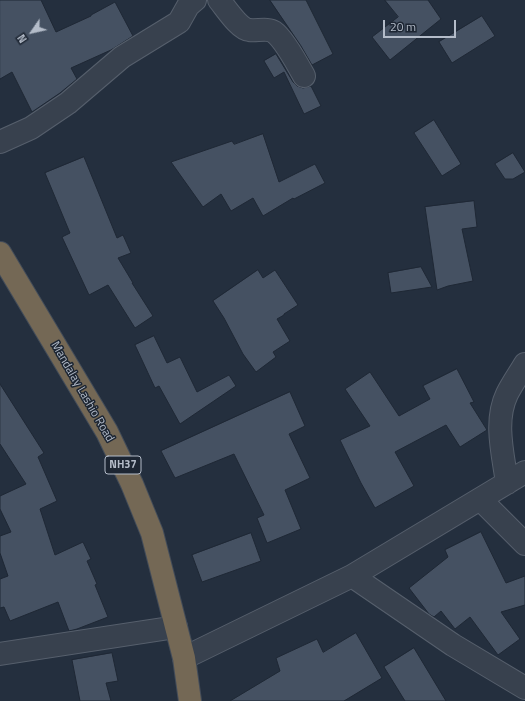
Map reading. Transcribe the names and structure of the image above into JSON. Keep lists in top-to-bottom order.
{
  "streets": {
    "highway": ["Mandalay Lashio Road", "NH37"]
  },
  "scale_bar": "20 m",
  "north": "bottom left"
}
